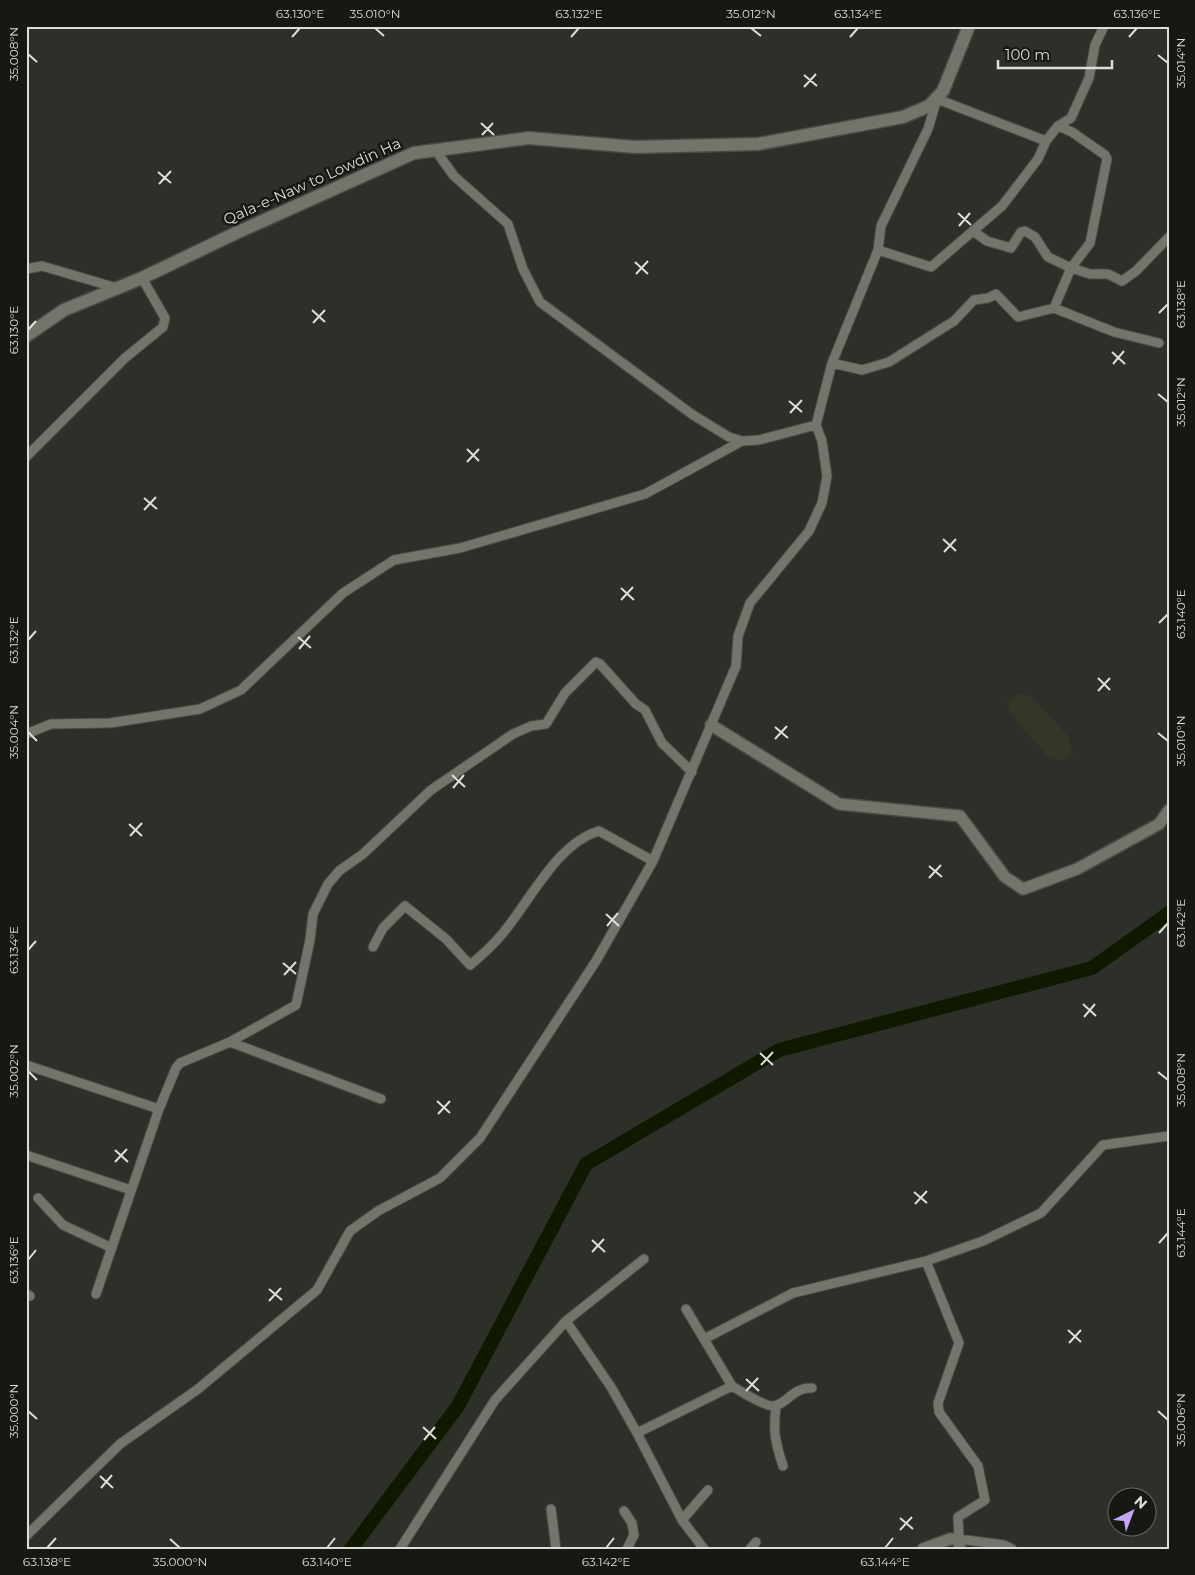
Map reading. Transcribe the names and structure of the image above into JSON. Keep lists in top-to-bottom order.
{
  "streets": {
    "main road": ["Qala-e-Naw to Lowdin Ha"]
  },
  "scale_bar": "100 m",
  "north": "top right",
  "coordinates": [
    "63.130°E",
    "35.010°N",
    "63.132°E",
    "35.012°N",
    "63.134°E",
    "63.136°E",
    "35.008°N",
    "35.014°N",
    "63.138°E",
    "63.140°E",
    "35.004°N",
    "63.142°E",
    "35.002°N",
    "63.144°E",
    "35.000°N",
    "35.006°N"
  ]
}
